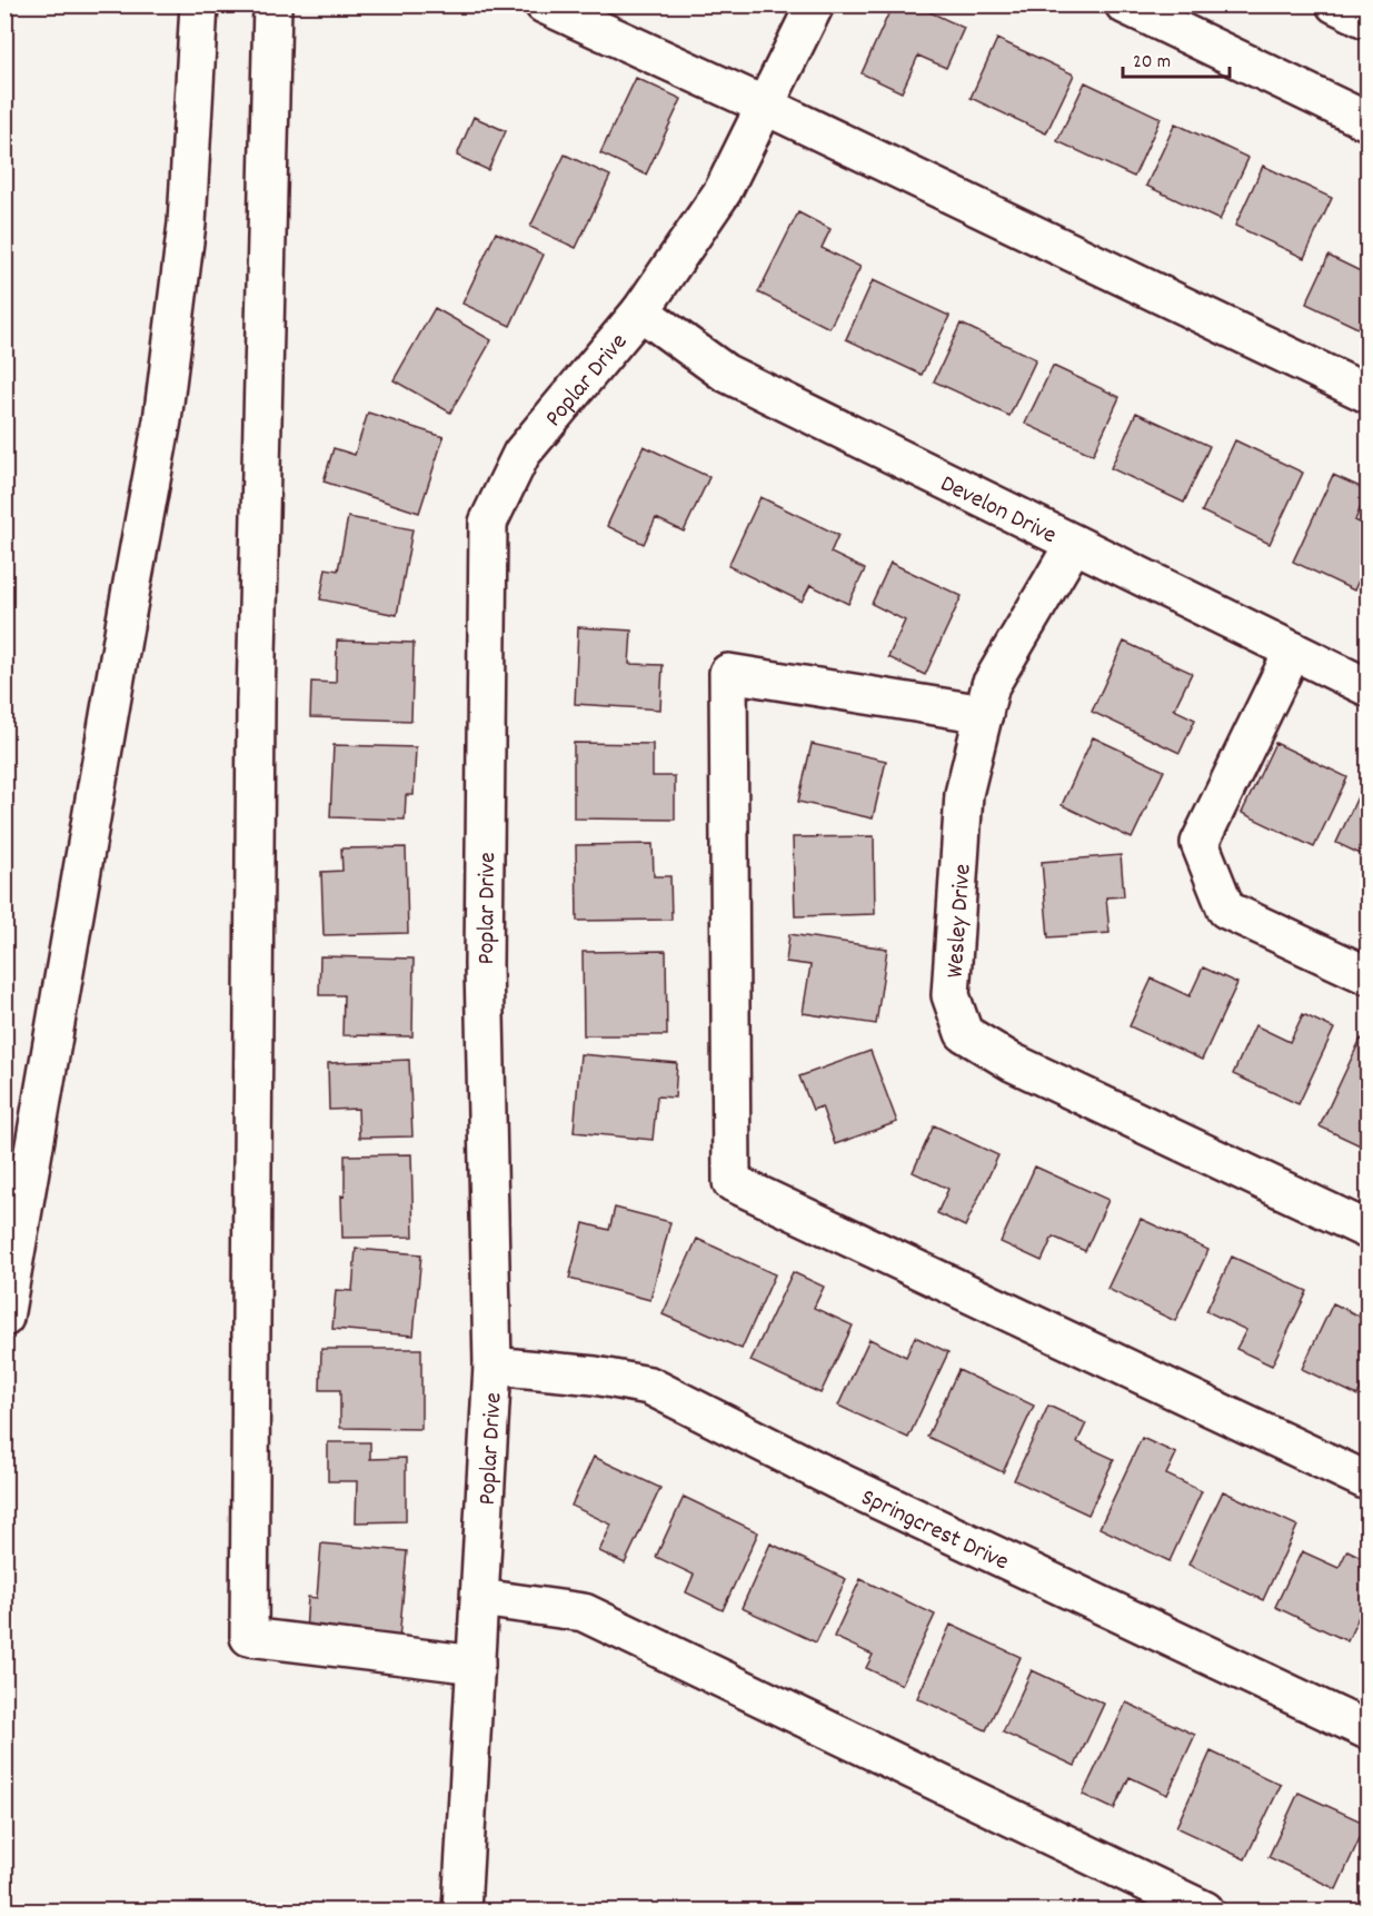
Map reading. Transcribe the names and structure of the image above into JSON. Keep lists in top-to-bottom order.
{
  "streets": {
    "main road": [
      "Poplar Drive",
      "Develon Drive",
      "Wesley Drive",
      "Springcrest Drive"
    ]
  },
  "crossings": [
    ["Poplar Drive", "Develon Drive"],
    ["Poplar Drive", "Springcrest Drive"],
    ["Develon Drive", "Wesley Drive"]
  ],
  "scale_bar": "20 m"
}
